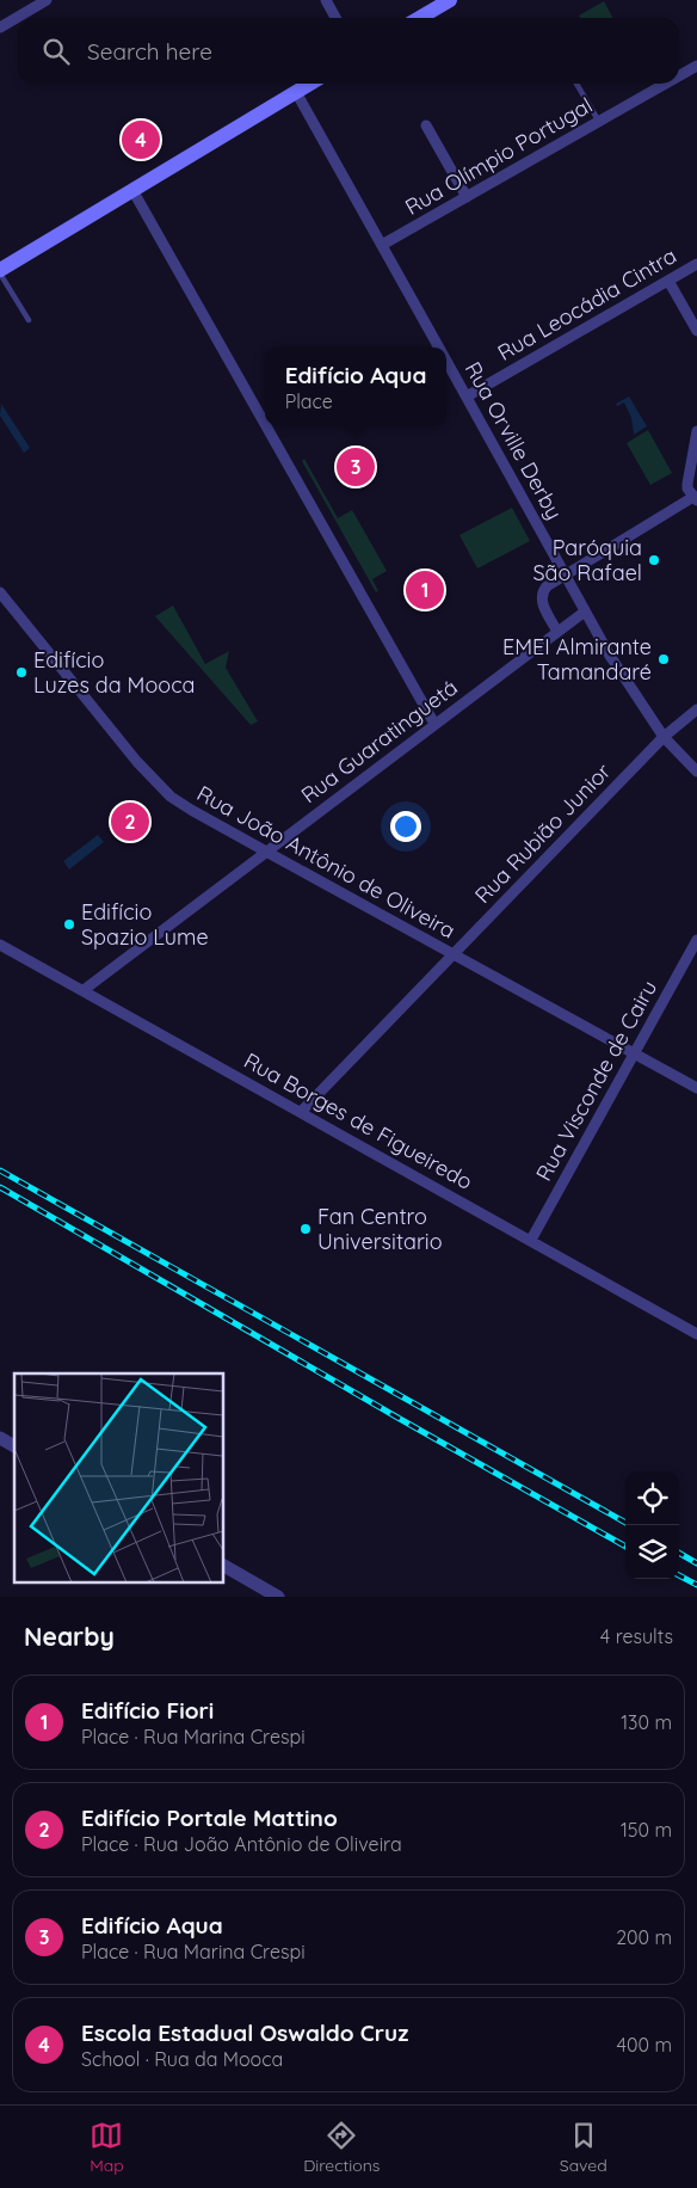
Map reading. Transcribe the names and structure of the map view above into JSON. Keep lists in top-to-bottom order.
{
  "streets": {
    "street": [
      "Rua Olímpio Portugal",
      "Rua Leocádia Cintra",
      "Rua Orville Derby",
      "Rua Guaratinguetá",
      "Rua Rubião Junior",
      "Rua João Antônio de Oliveira",
      "Rua Visconde de Cairu",
      "Rua Borges de Figueiredo"
    ]
  },
  "crossings": [
    ["Rua Olímpio Portugal", "Rua Orville Derby"],
    ["Rua Leocádia Cintra", "Rua Orville Derby"],
    ["Rua Orville Derby", "Rua Guaratinguetá"],
    ["Rua Orville Derby", "Rua Rubião Junior"],
    ["Rua Guaratinguetá", "Rua João Antônio de Oliveira"],
    ["Rua Guaratinguetá", "Rua Borges de Figueiredo"],
    ["Rua Rubião Junior", "Rua João Antônio de Oliveira"],
    ["Rua Rubião Junior", "Rua Borges de Figueiredo"],
    ["Rua João Antônio de Oliveira", "Rua Visconde de Cairu"],
    ["Rua Visconde de Cairu", "Rua Borges de Figueiredo"]
  ],
  "places": [
    "Paróquia São Rafael",
    "EMEI Almirante Tamandaré",
    "Edifício Luzes da Mooca",
    "Edifício Spazio Lume",
    "Fan Centro Universitario"
  ],
  "page": {
    "search": "Search here",
    "pins": [
      "4",
      "3",
      "1",
      "2"
    ],
    "popup": ["Edifício Aqua", "Place"],
    "heading": ["Nearby", "4 results"],
    "list": [
      {
        "mark": "1",
        "name": "Edifício Fiori",
        "note": "Place · Rua Marina Crespi",
        "value": "130 m"
      },
      {
        "mark": "2",
        "name": "Edifício Portale Mattino",
        "note": "Place · Rua João Antônio de Oliveira",
        "value": "150 m"
      },
      {
        "mark": "3",
        "name": "Edifício Aqua",
        "note": "Place · Rua Marina Crespi",
        "value": "200 m"
      },
      {
        "mark": "4",
        "name": "Escola Estadual Oswaldo Cruz",
        "note": "School · Rua da Mooca",
        "value": "400 m"
      }
    ],
    "nav": ["Map", "Directions", "Saved"]
  }
}
